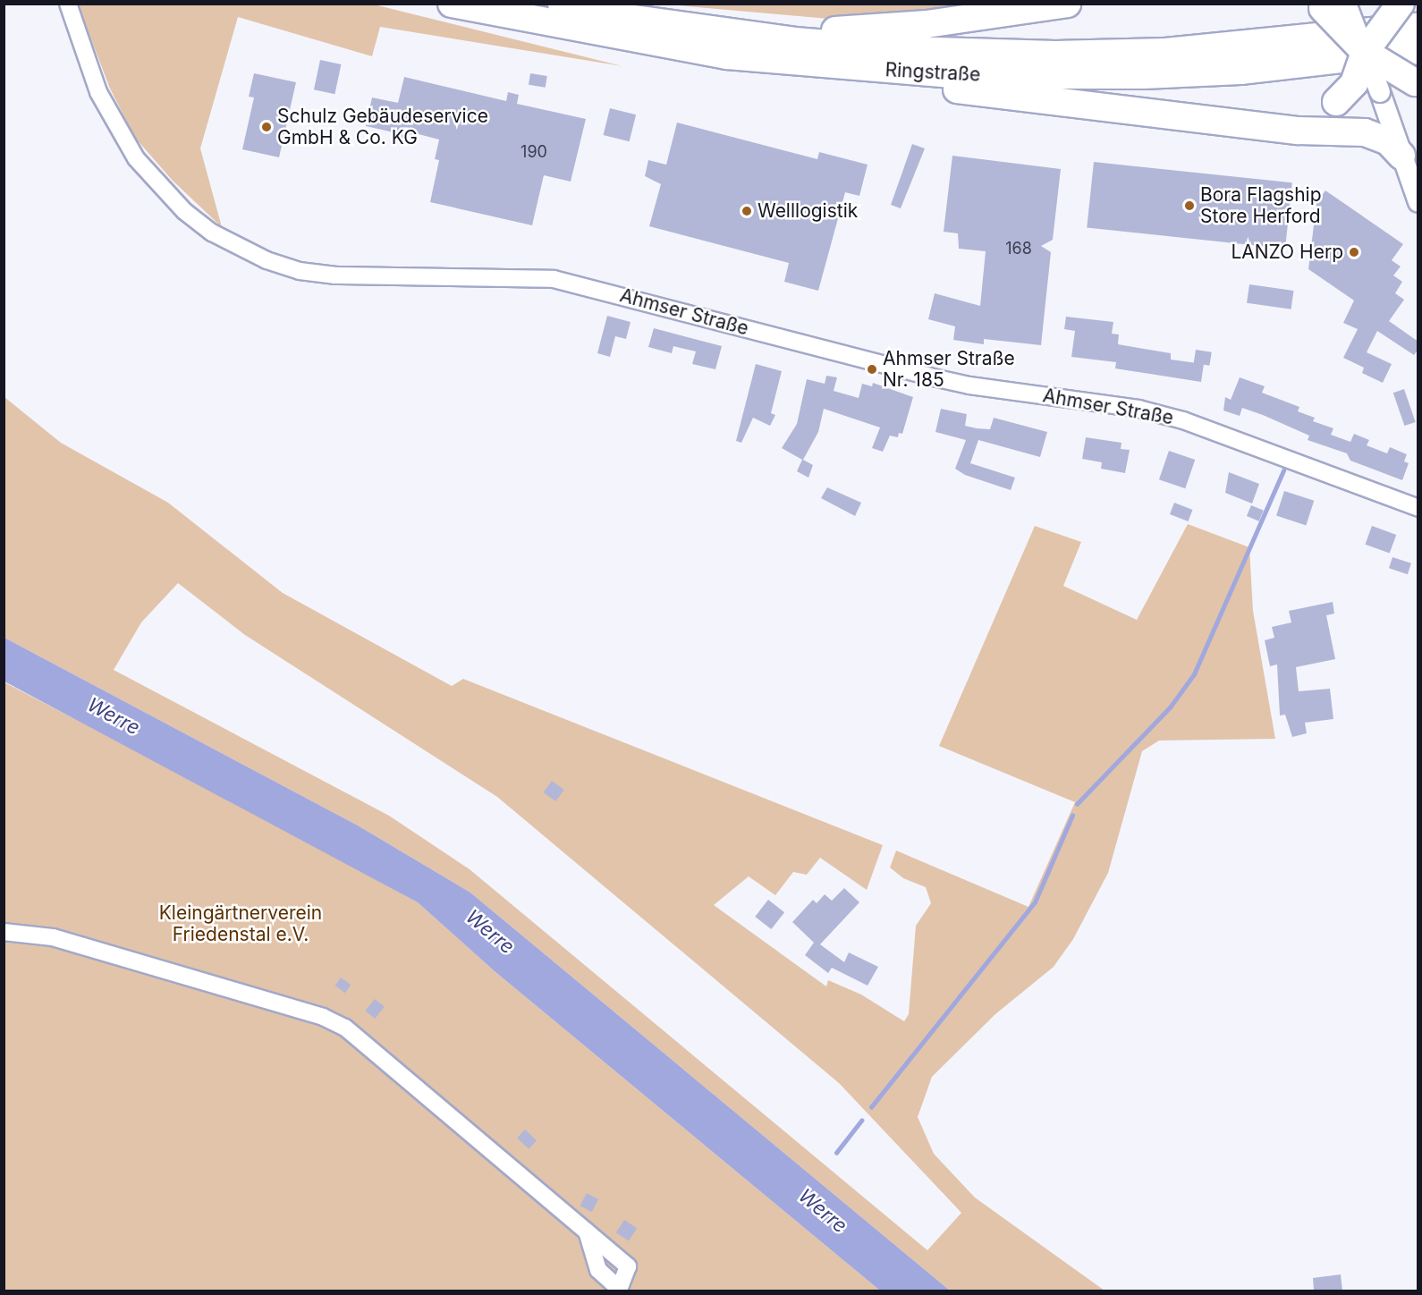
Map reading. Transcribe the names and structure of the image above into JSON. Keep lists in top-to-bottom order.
{
  "streets": {
    "highway": ["Ringstraße"],
    "street": ["Ahmser Straße"]
  },
  "water": ["Werre"],
  "parks": ["Kleingärtnerverein Friedenstal e.V."],
  "places": [
    "Schulz Gebäudeservice GmbH & Co. KG",
    "Bora Flagship Store Herford",
    "Welllogistik",
    "LANZO Herp",
    "Ahmser Straße Nr. 185"
  ],
  "house_numbers": ["190", "168"]
}
